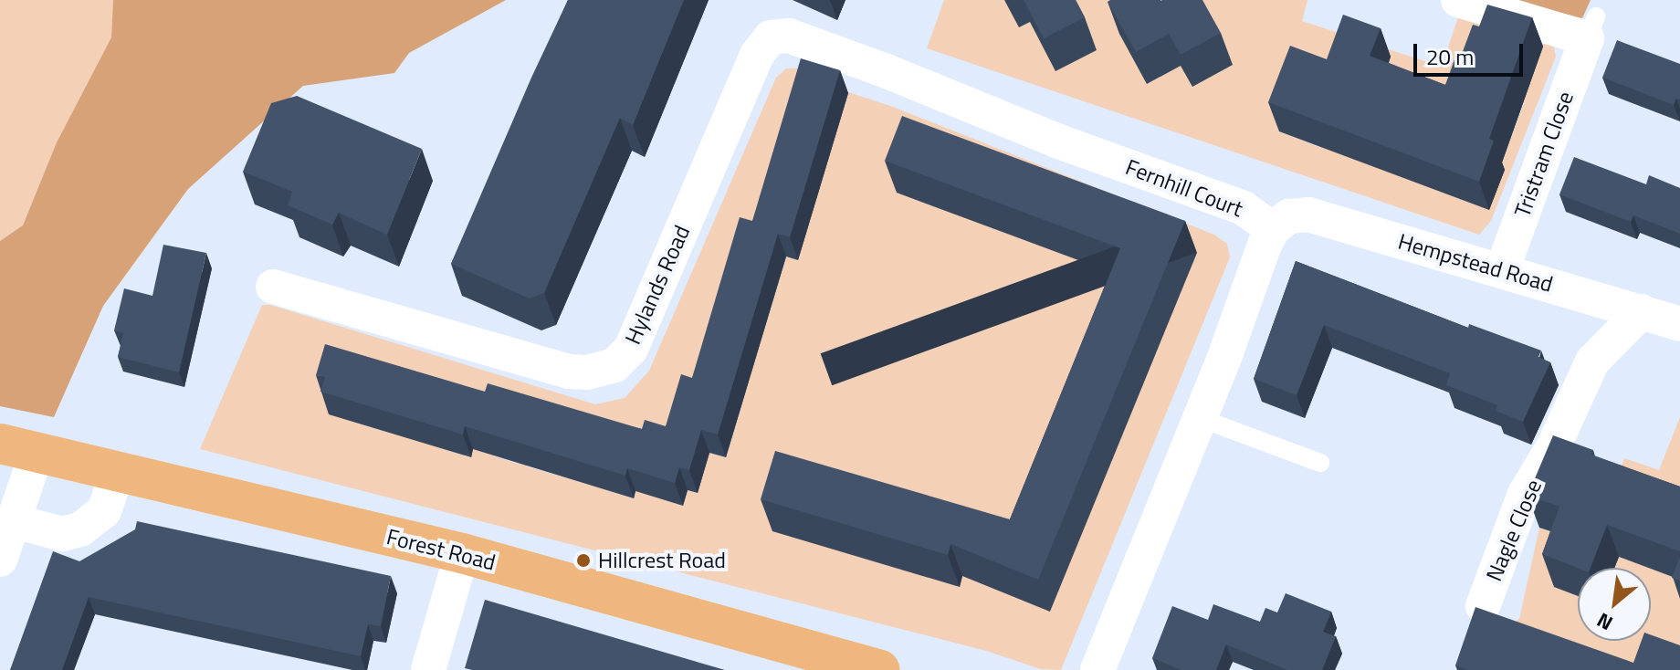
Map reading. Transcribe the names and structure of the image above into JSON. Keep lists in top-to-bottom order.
{
  "streets": {
    "main road": ["Forest Road"],
    "street": [
      "Tristram Close",
      "Fernhill Court",
      "Hempstead Road",
      "Hylands Road",
      "Nagle Close"
    ]
  },
  "crossings": [
    ["Tristram Close", "Hempstead Road"],
    ["Fernhill Court", "Hempstead Road"],
    ["Fernhill Court", "Hylands Road"],
    ["Hempstead Road", "Nagle Close"]
  ],
  "places": ["Hillcrest Road"],
  "scale_bar": "20 m",
  "north": "bottom left"
}
